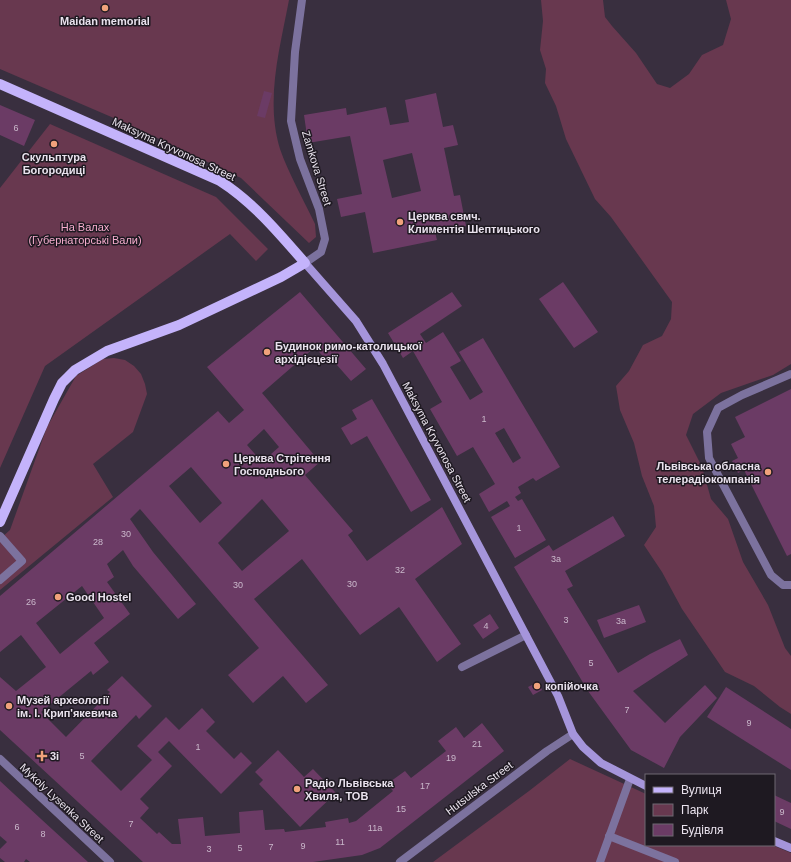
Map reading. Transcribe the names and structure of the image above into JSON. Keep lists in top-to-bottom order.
{
  "streets": {
    "main road": ["Maksyma Kryvonosa Street"],
    "street": ["Zamkova Street", "Hutsulska Street", "Mykoly Lysenka Street"]
  },
  "crossings": [
    ["Maksyma Kryvonosa Street", "Zamkova Street"],
    ["Maksyma Kryvonosa Street", "Hutsulska Street"]
  ],
  "parks": ["На Валах (Губернаторські Вали)"],
  "places": {
    "other": [
      "Maidan memorial",
      "Скульптура Богородиці",
      "Церква свмч. Климентія Шептицького",
      "Будинок римо-католицької архідієцезії",
      "Церква Стрітення Господнього",
      "Львівська обласна телерадіокомпанія",
      "Good Hostel",
      "копійочка",
      "Музей археології ім. І. Крип'якевича",
      "Радіо Львівська Хвиля, ТОВ"
    ],
    "health": ["3і"]
  },
  "house_numbers": [
    "6",
    "1",
    "1",
    "30",
    "28",
    "3а",
    "32",
    "30",
    "30",
    "26",
    "3",
    "3а",
    "4",
    "5",
    "7",
    "9",
    "21",
    "1",
    "5",
    "19",
    "17",
    "15",
    "9",
    "7",
    "6",
    "11а",
    "8",
    "11",
    "9",
    "7",
    "5",
    "3"
  ],
  "legend": ["Вулиця", "Парк", "Будівля"]
}
